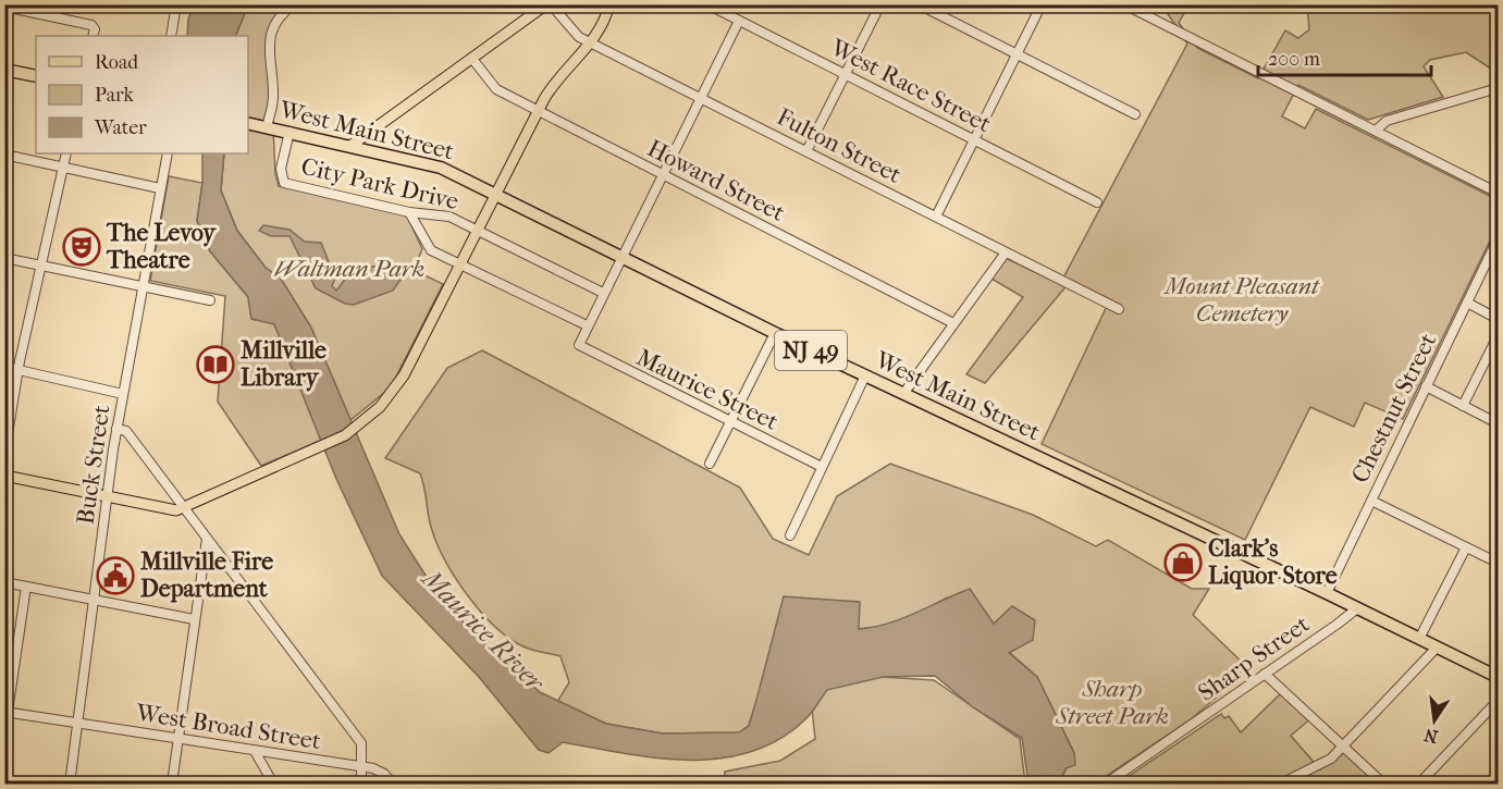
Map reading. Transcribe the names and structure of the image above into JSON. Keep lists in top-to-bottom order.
{
  "streets": {
    "highway": ["West Main Street", "NJ 49"],
    "street": [
      "West Race Street",
      "Fulton Street",
      "Howard Street",
      "City Park Drive",
      "Maurice Street",
      "Chestnut Street",
      "Buck Street",
      "Sharp Street",
      "West Broad Street"
    ]
  },
  "crossings": [
    ["West Main Street", "City Park Drive"],
    ["West Main Street", "Chestnut Street"],
    ["West Main Street", "Sharp Street"],
    ["Buck Street", "West Broad Street"]
  ],
  "water": ["Maurice River"],
  "parks": ["Waltman Park", "Mount Pleasant Cemetery", "Sharp Street Park"],
  "places": {
    "theatre": ["The Levoy Theatre"],
    "library": ["Millville Library"],
    "shop": ["Clark's Liquor Store"],
    "public building": ["Millville Fire Department"]
  },
  "legend": ["Road", "Park", "Water"],
  "scale_bar": "200 m",
  "north": "bottom"
}
